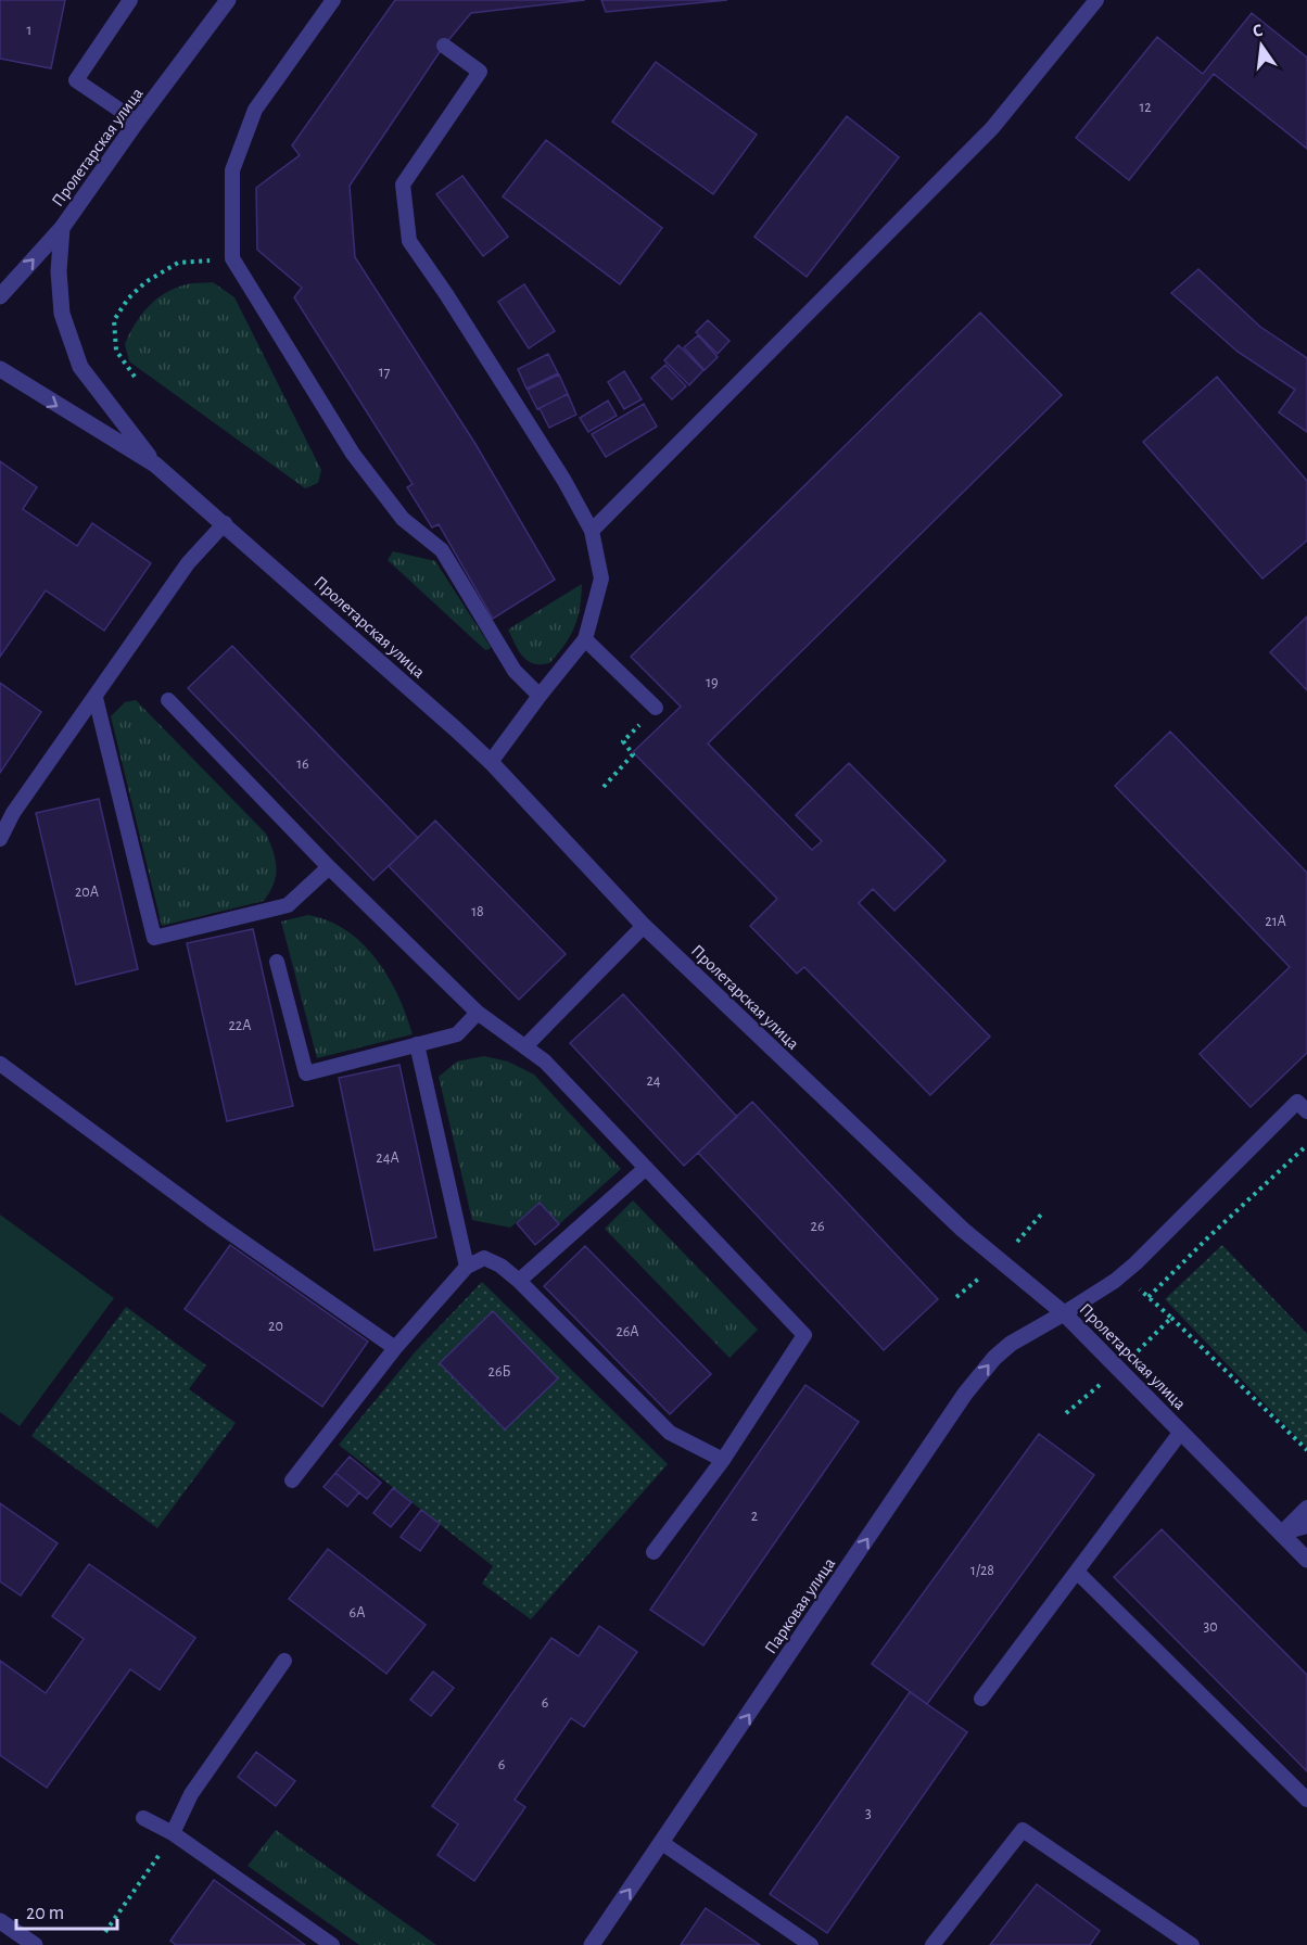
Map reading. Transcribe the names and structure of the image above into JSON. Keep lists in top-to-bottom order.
{
  "streets": {
    "street": ["Пролетарская улица", "Парковая улица"]
  },
  "crossings": [
    ["Пролетарская улица", "Парковая улица"]
  ],
  "one_way": ["Парковая улица"],
  "house_numbers": [
    "1",
    "12",
    "17",
    "19",
    "16",
    "20А",
    "18",
    "21А",
    "22А",
    "24",
    "24А",
    "26",
    "20",
    "26А",
    "26Б",
    "2",
    "1/28",
    "6А",
    "30",
    "6",
    "6",
    "3"
  ],
  "scale_bar": "20 m",
  "north": "top"
}
